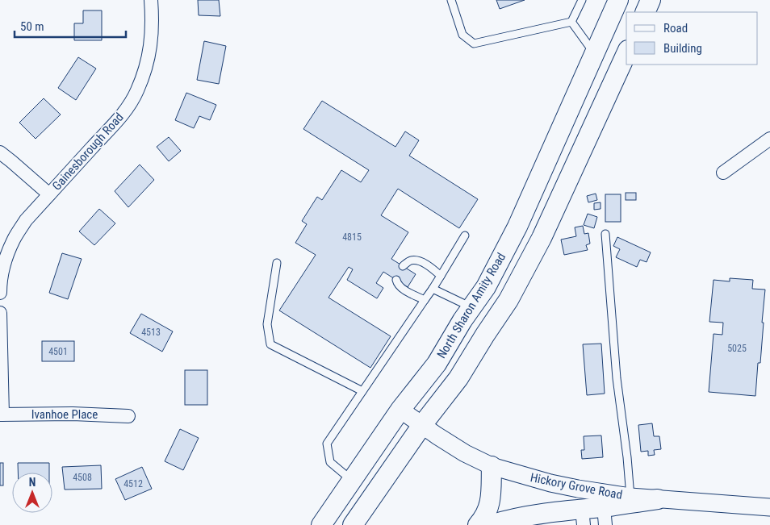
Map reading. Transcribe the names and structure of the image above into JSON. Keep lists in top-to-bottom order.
{
  "streets": {
    "main road": ["North Sharon Amity Road"],
    "street": ["Gainesborough Road", "Ivanhoe Place", "Hickory Grove Road"]
  },
  "crossings": [
    ["North Sharon Amity Road", "Hickory Grove Road"]
  ],
  "house_numbers": [
    "4815",
    "4513",
    "5025",
    "4501",
    "4508",
    "4512"
  ],
  "legend": ["Road", "Building"],
  "scale_bar": "50 m",
  "north": "top"
}
